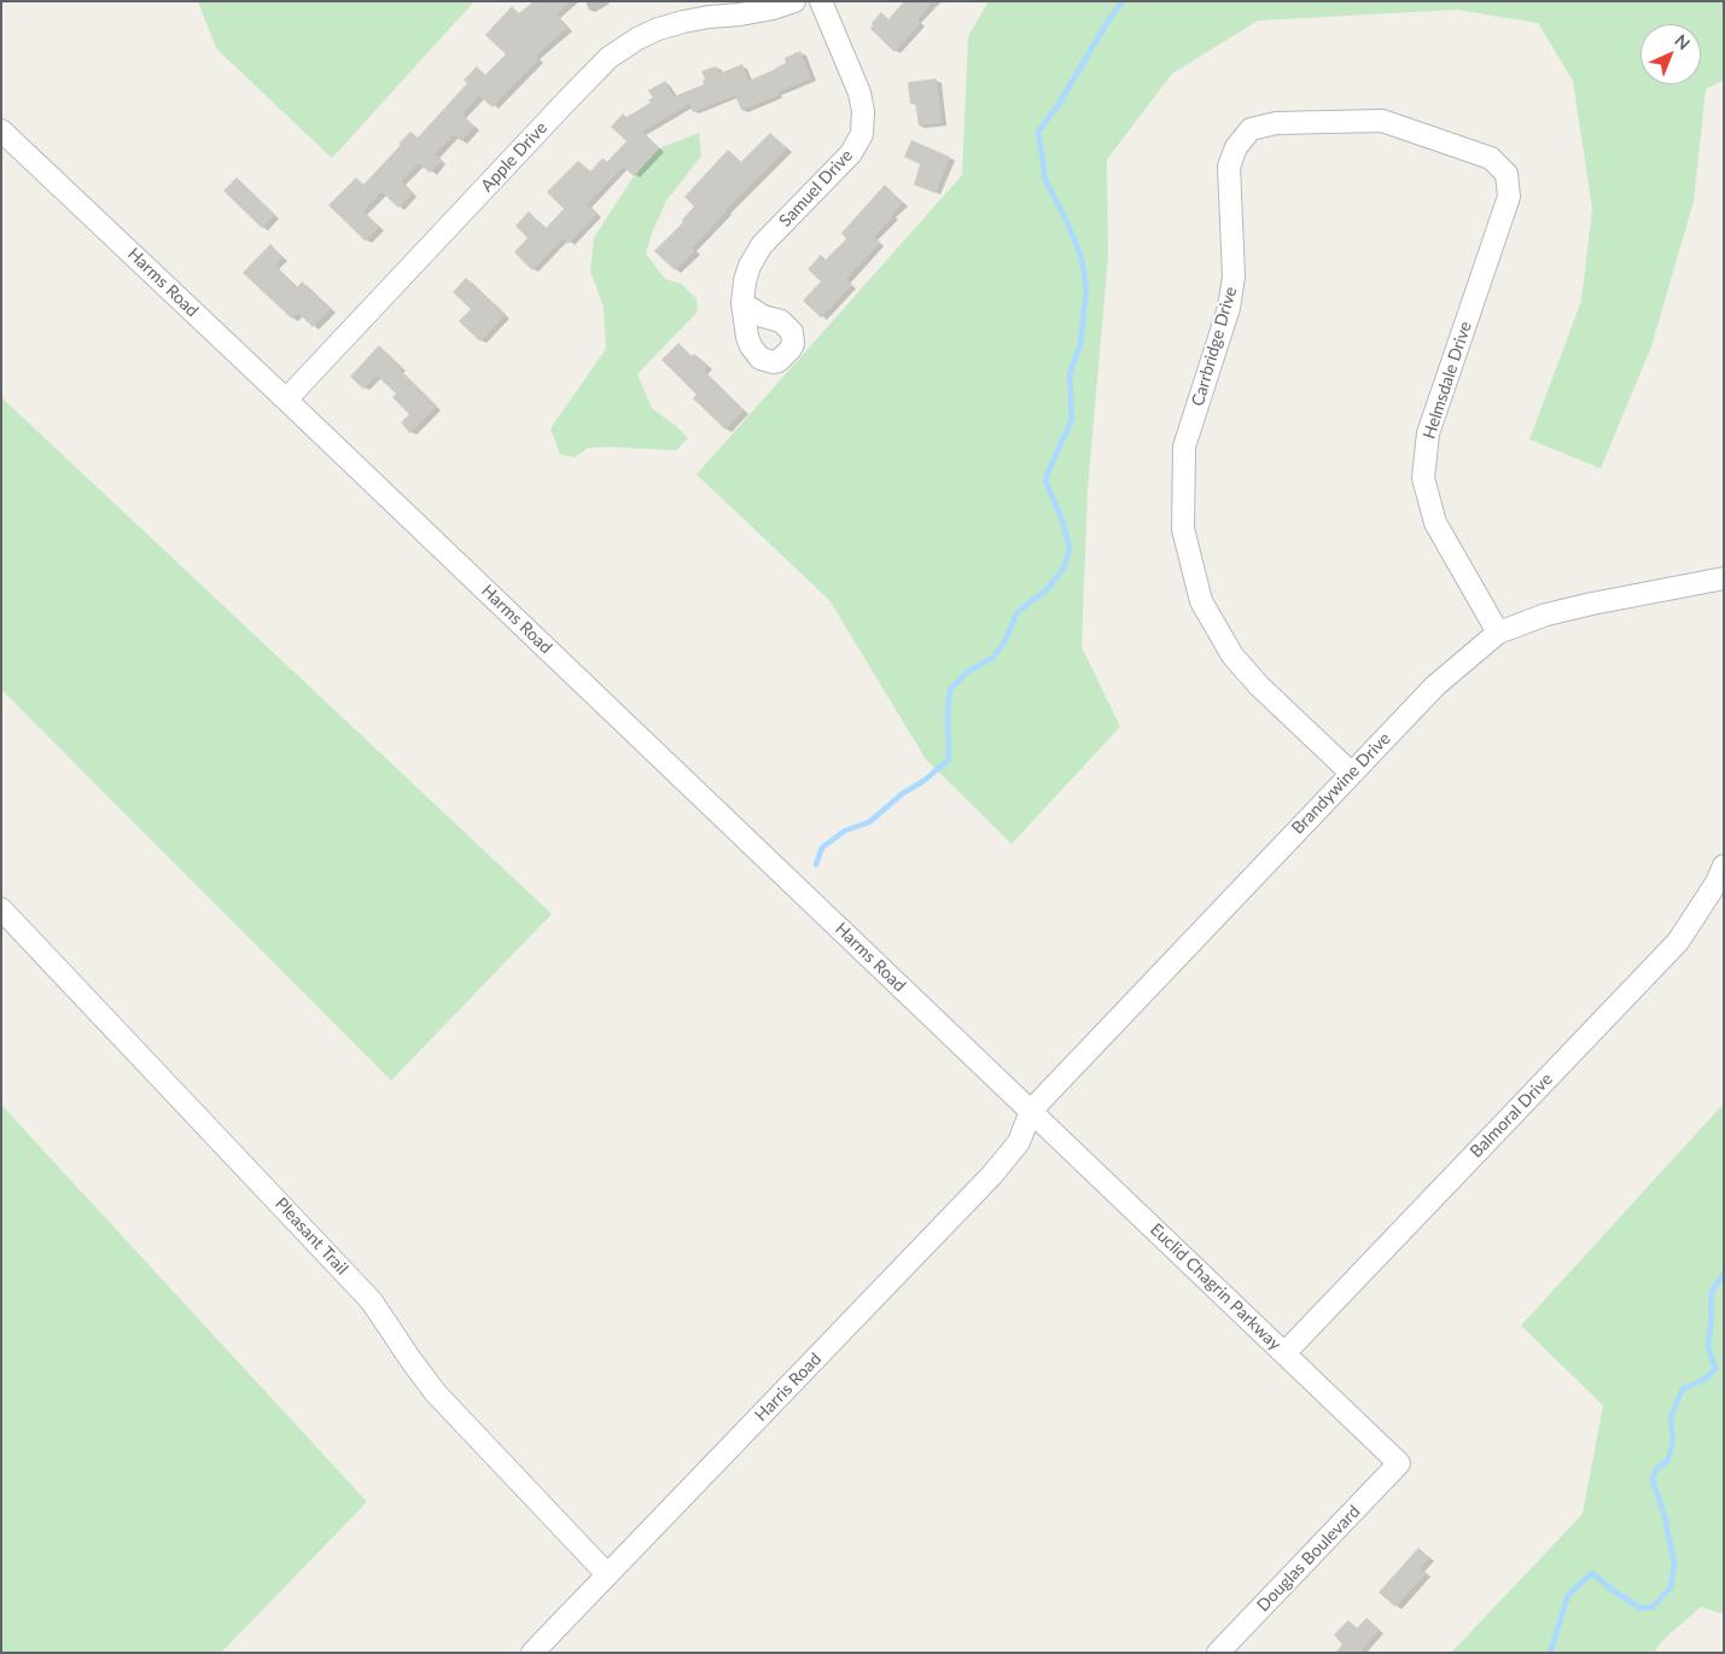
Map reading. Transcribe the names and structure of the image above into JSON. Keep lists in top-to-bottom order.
{
  "streets": {
    "street": [
      "Apple Drive",
      "Samuel Drive",
      "Harms Road",
      "Carrbridge Drive",
      "Helmsdale Drive",
      "Brandywine Drive",
      "Balmoral Drive",
      "Pleasant Trail",
      "Euclid Chagrin Parkway",
      "Harris Road",
      "Douglas Boulevard"
    ]
  },
  "crossings": [
    ["Apple Drive", "Harms Road"],
    ["Harms Road", "Brandywine Drive"],
    ["Harms Road", "Euclid Chagrin Parkway"],
    ["Harms Road", "Harris Road"],
    ["Carrbridge Drive", "Helmsdale Drive"],
    ["Carrbridge Drive", "Brandywine Drive"],
    ["Helmsdale Drive", "Brandywine Drive"],
    ["Brandywine Drive", "Euclid Chagrin Parkway"],
    ["Brandywine Drive", "Harris Road"],
    ["Balmoral Drive", "Euclid Chagrin Parkway"],
    ["Pleasant Trail", "Harris Road"],
    ["Euclid Chagrin Parkway", "Harris Road"],
    ["Euclid Chagrin Parkway", "Douglas Boulevard"]
  ],
  "north": "top right"
}
